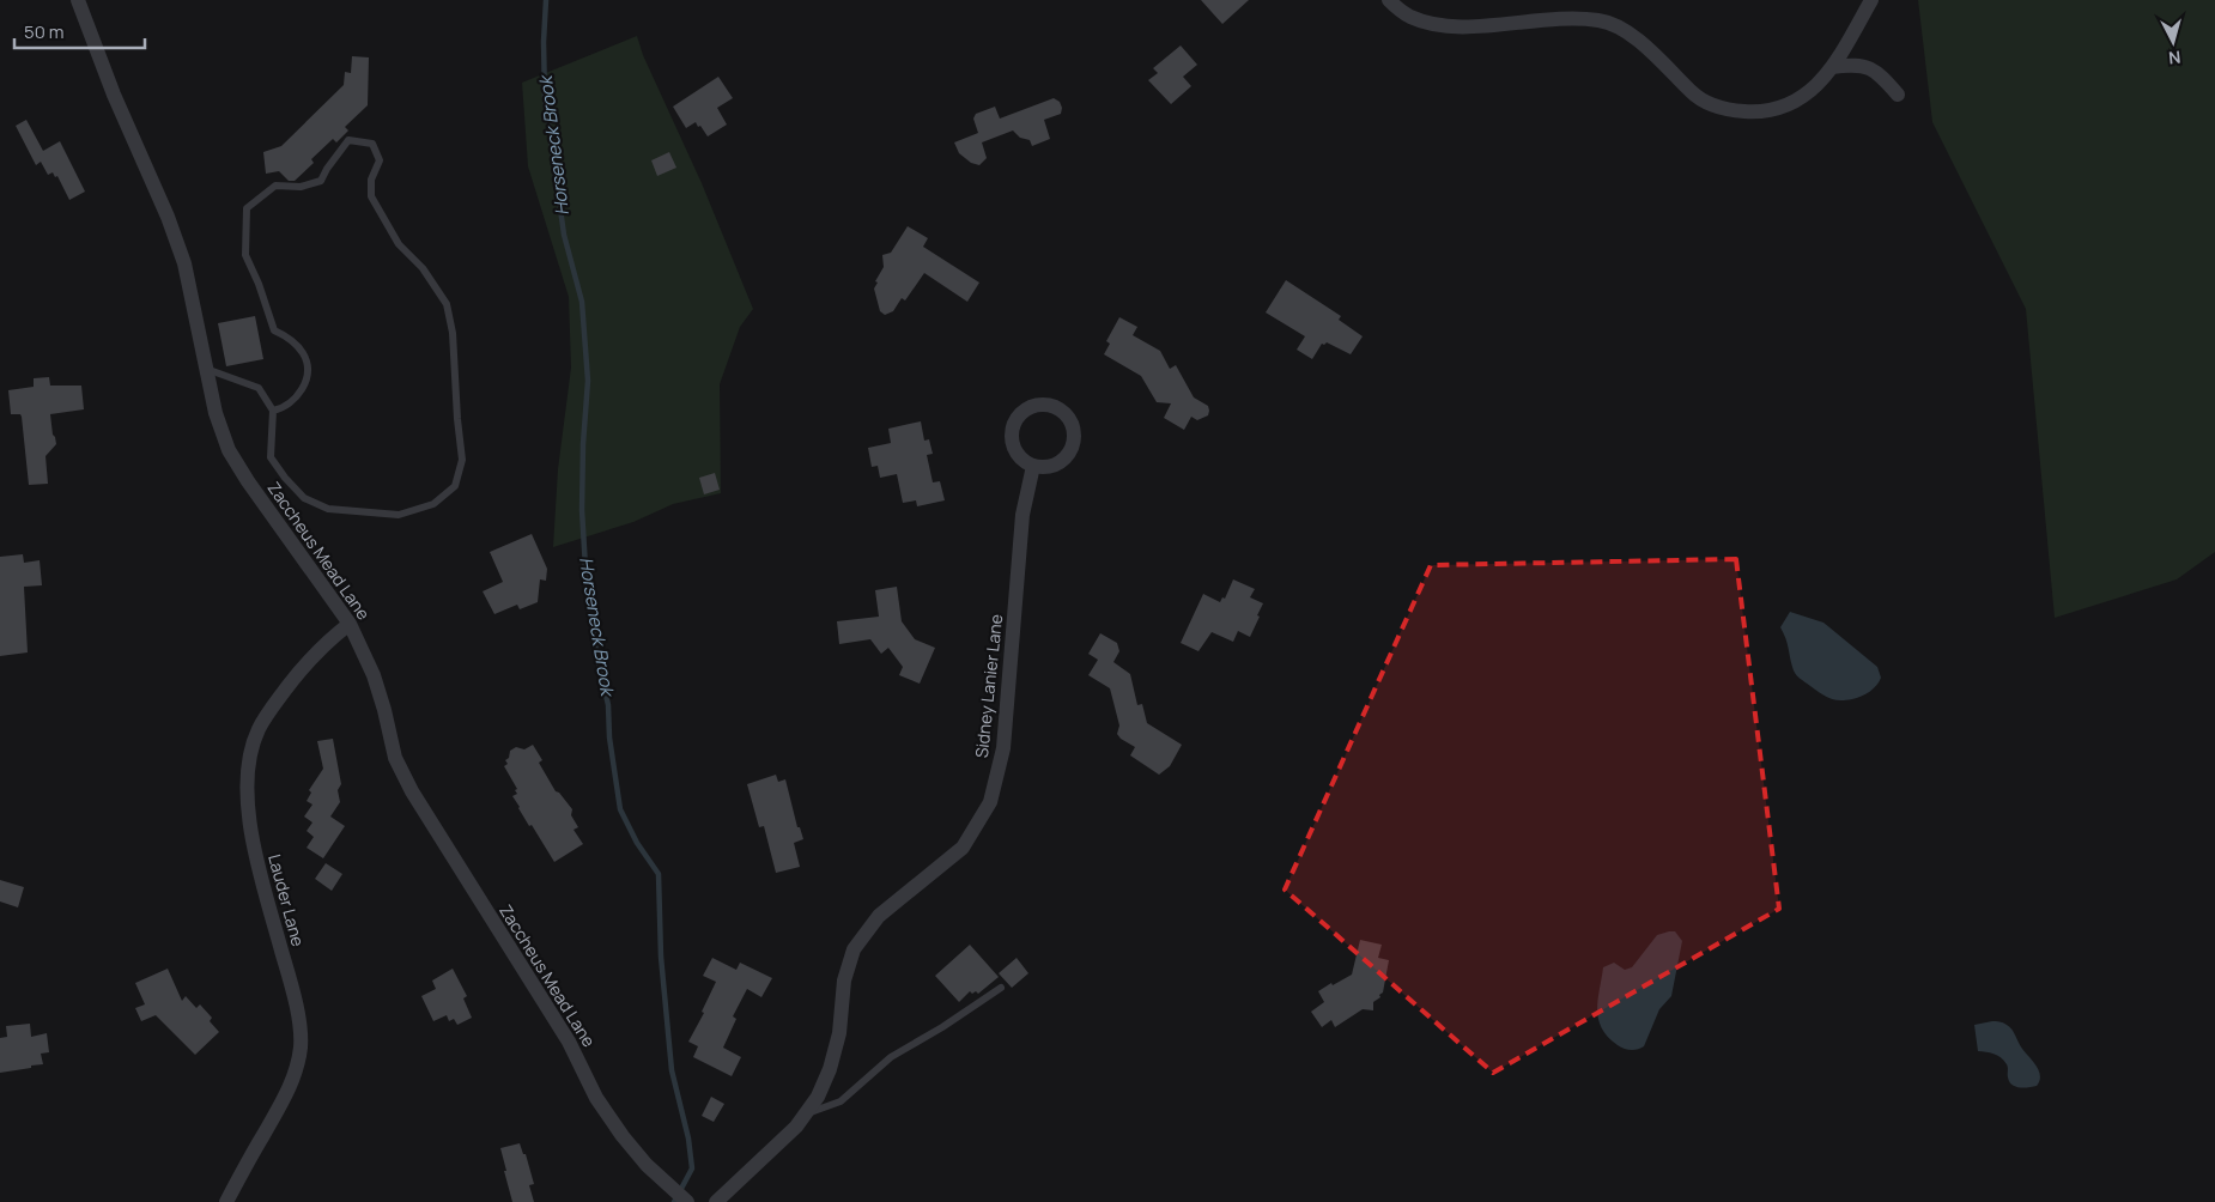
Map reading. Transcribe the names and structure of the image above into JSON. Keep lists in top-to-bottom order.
{
  "streets": {
    "street": ["Zaccheus Mead Lane", "Sidney Lanier Lane", "Lauder Lane"]
  },
  "crossings": [
    ["Zaccheus Mead Lane", "Lauder Lane"]
  ],
  "water": ["Horseneck Brook"],
  "scale_bar": "50 m",
  "north": "bottom"
}
